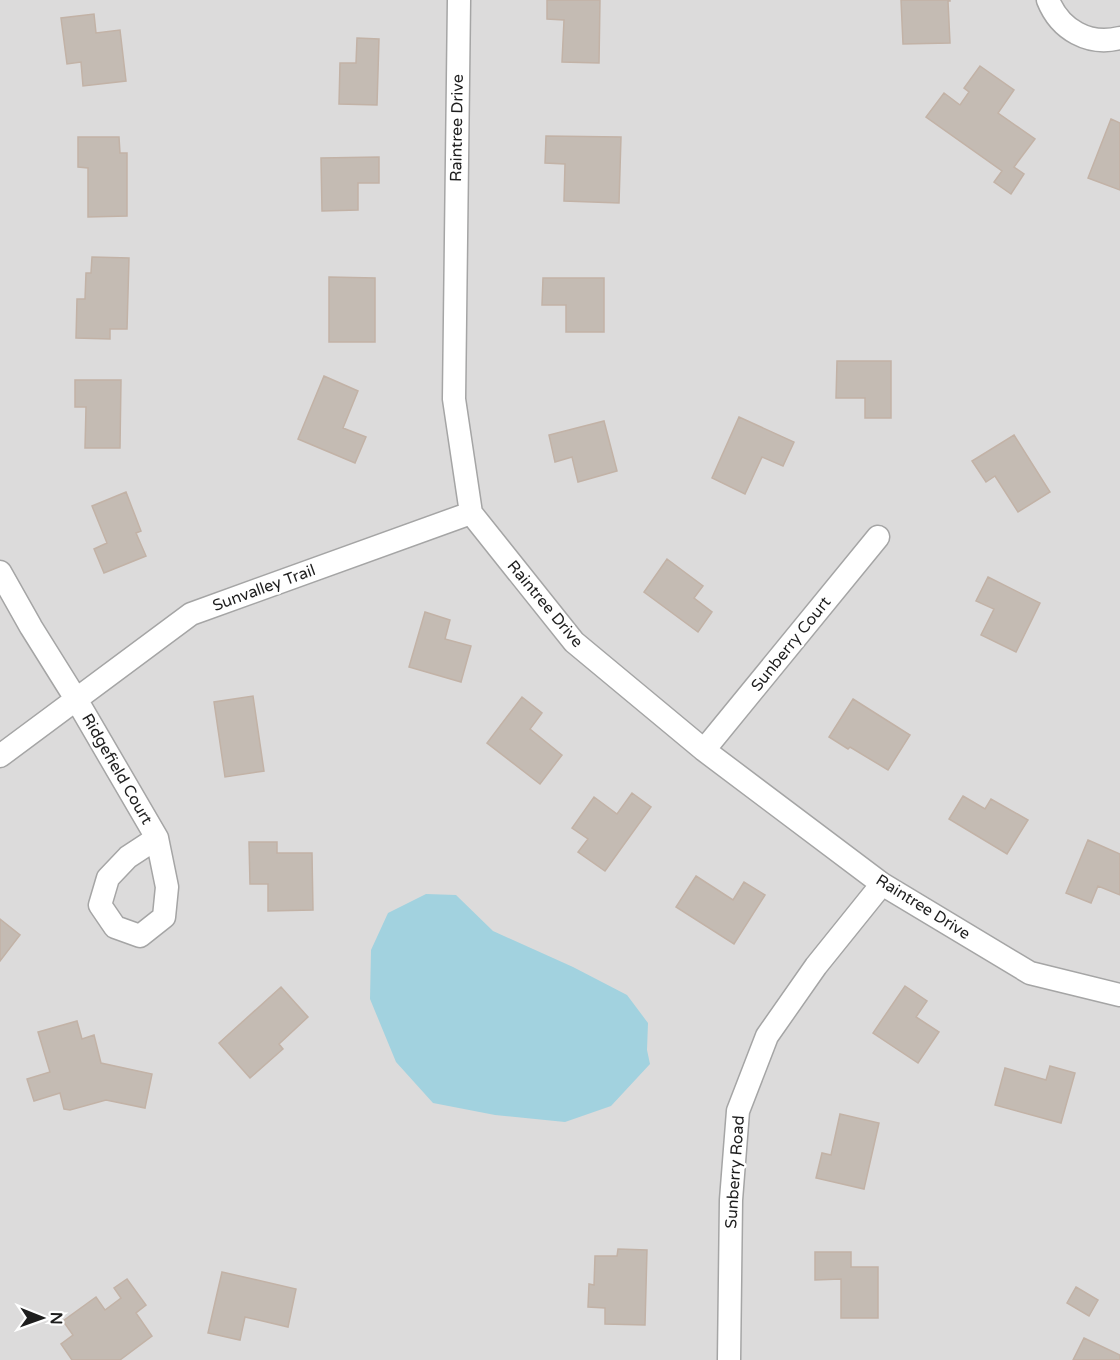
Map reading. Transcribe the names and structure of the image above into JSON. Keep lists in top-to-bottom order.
{
  "streets": {
    "street": [
      "Raintree Drive",
      "Sunvalley Trail",
      "Sunberry Court",
      "Ridgefield Court",
      "Sunberry Road"
    ]
  },
  "crossings": [
    ["Raintree Drive", "Sunvalley Trail"],
    ["Raintree Drive", "Sunberry Court"],
    ["Raintree Drive", "Sunberry Road"],
    ["Sunvalley Trail", "Ridgefield Court"]
  ],
  "north": "right"
}
